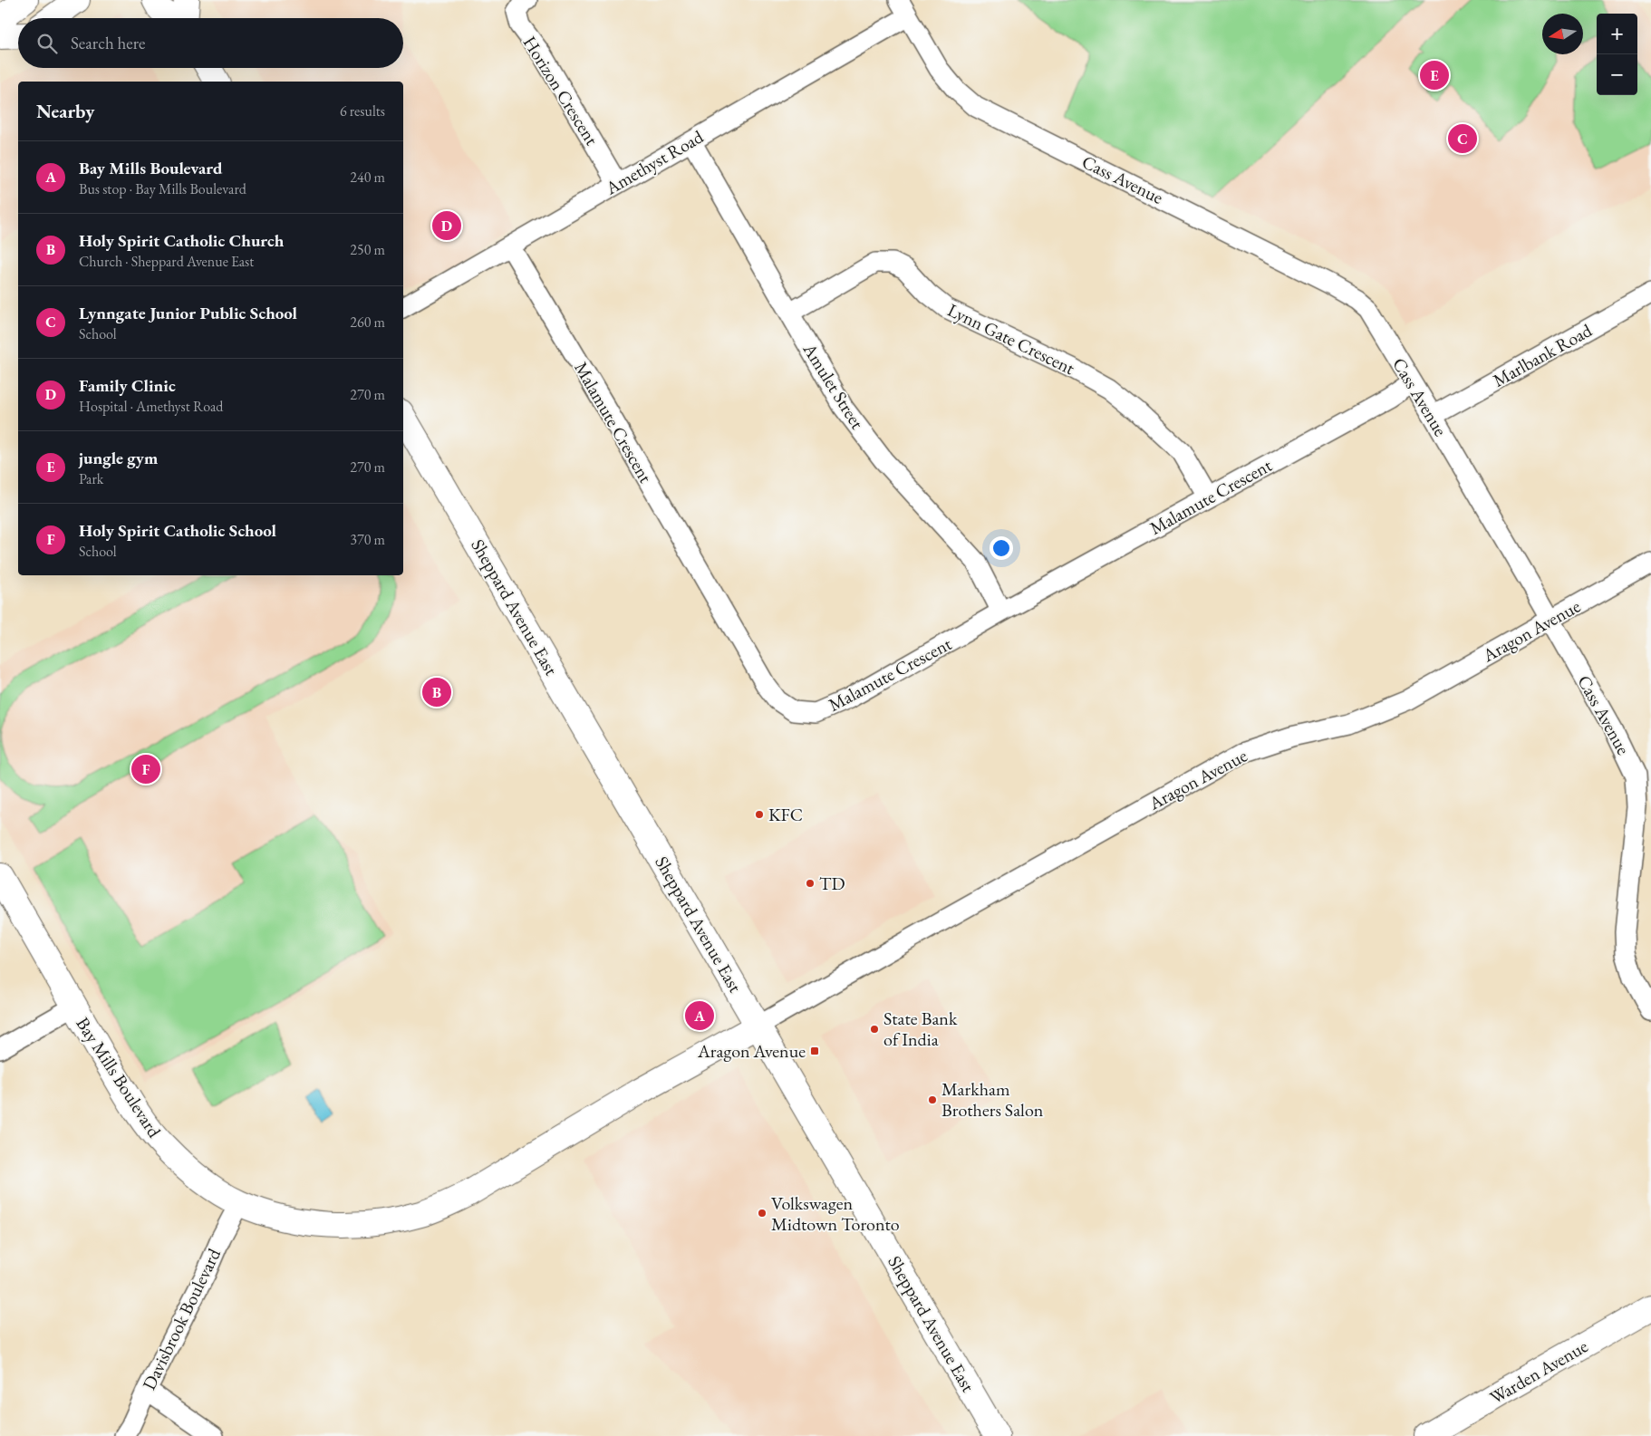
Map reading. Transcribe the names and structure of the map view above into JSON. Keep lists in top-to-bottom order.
{
  "streets": {
    "main road": ["Sheppard Avenue East", "Bay Mills Boulevard", "Warden Avenue"],
    "street": [
      "Horizon Crescent",
      "Amethyst Road",
      "Cass Avenue",
      "Lynn Gate Crescent",
      "Marlbank Road",
      "Amulet Street",
      "Malamute Crescent",
      "Aragon Avenue",
      "Davisbrook Boulevard"
    ]
  },
  "crossings": [
    ["Horizon Crescent", "Amethyst Road"],
    ["Amethyst Road", "Cass Avenue"],
    ["Amethyst Road", "Amulet Street"],
    ["Amethyst Road", "Malamute Crescent"],
    ["Cass Avenue", "Marlbank Road"],
    ["Cass Avenue", "Malamute Crescent"],
    ["Cass Avenue", "Aragon Avenue"],
    ["Lynn Gate Crescent", "Amulet Street"],
    ["Lynn Gate Crescent", "Malamute Crescent"],
    ["Amulet Street", "Malamute Crescent"],
    ["Sheppard Avenue East", "Aragon Avenue"],
    ["Sheppard Avenue East", "Bay Mills Boulevard"],
    ["Aragon Avenue", "Bay Mills Boulevard"],
    ["Bay Mills Boulevard", "Davisbrook Boulevard"]
  ],
  "places": {
    "other": [
      "KFC",
      "TD",
      "State Bank of India",
      "Markham Brothers Salon",
      "Volkswagen Midtown Toronto"
    ],
    "transit": ["Aragon Avenue"]
  },
  "north": "left",
  "page": {
    "map_buttons": ["+", "−"],
    "search": "Search here",
    "pins": [
      "E",
      "C",
      "D",
      "B",
      "F",
      "A"
    ],
    "heading": ["Nearby", "6 results"],
    "list": [
      {
        "mark": "A",
        "name": "Bay Mills Boulevard",
        "note": "Bus stop · Bay Mills Boulevard",
        "value": "240 m"
      },
      {
        "mark": "B",
        "name": "Holy Spirit Catholic Church",
        "note": "Church · Sheppard Avenue East",
        "value": "250 m"
      },
      {
        "mark": "C",
        "name": "Lynngate Junior Public School",
        "note": "School",
        "value": "260 m"
      },
      {
        "mark": "D",
        "name": "Family Clinic",
        "note": "Hospital · Amethyst Road",
        "value": "270 m"
      },
      {
        "mark": "E",
        "name": "jungle gym",
        "note": "Park",
        "value": "270 m"
      },
      {
        "mark": "F",
        "name": "Holy Spirit Catholic School",
        "note": "School",
        "value": "370 m"
      }
    ]
  }
}
